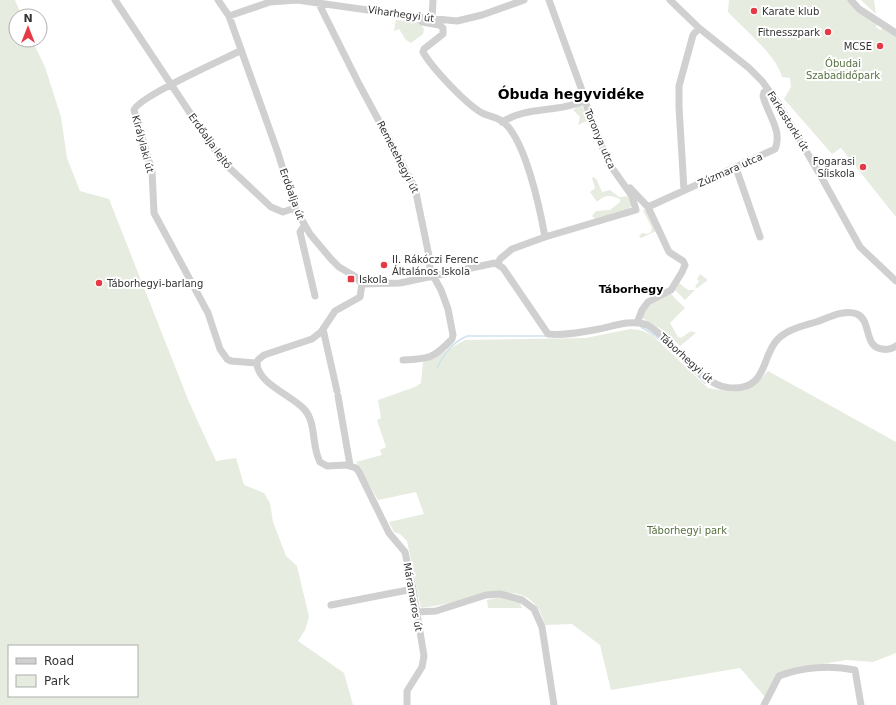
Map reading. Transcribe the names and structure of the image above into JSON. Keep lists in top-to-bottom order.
{
  "streets": {
    "street": [
      "Viharhegyi út",
      "Farkastorki út",
      "Toronya utca",
      "Erdőalja lejtő",
      "Királylaki út",
      "Remetehegyi út",
      "Zúzmara utca",
      "Erdőalja út",
      "Táborhegyi út",
      "Máramaros út"
    ]
  },
  "crossings": [
    ["Viharhegyi út", "Remetehegyi út"],
    ["Viharhegyi út", "Erdőalja út"],
    ["Farkastorki út", "Zúzmara utca"],
    ["Toronya utca", "Zúzmara utca"],
    ["Toronya utca", "Táborhegyi út"],
    ["Erdőalja lejtő", "Királylaki út"],
    ["Erdőalja lejtő", "Erdőalja út"],
    ["Királylaki út", "Erdőalja út"]
  ],
  "districts": ["Óbuda hegyvidéke", "Táborhegy"],
  "parks": ["Óbudai Szabadidőpark", "Táborhegyi park"],
  "places": {
    "other": [
      "Karate klub",
      "Fitnesszpark",
      "MCSE",
      "Fogarasi Síiskola",
      "II. Rákóczi Ferenc Általános Iskola",
      "Táborhegyi-barlang"
    ],
    "transit": ["Iskola"]
  },
  "legend": ["Road", "Park"],
  "north": "top"
}
